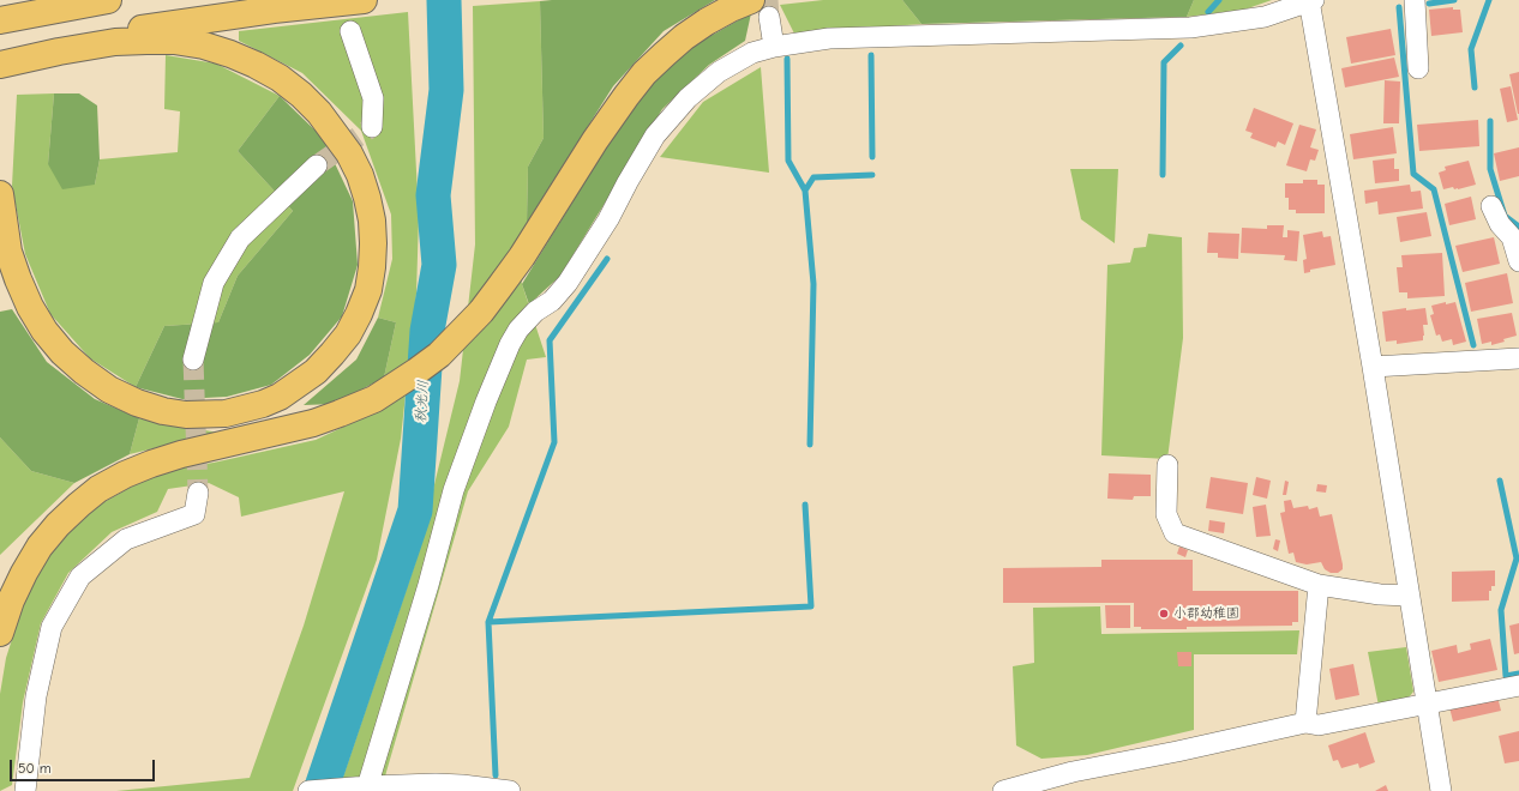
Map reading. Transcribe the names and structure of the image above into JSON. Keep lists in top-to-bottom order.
{
  "water": ["秋光川"],
  "places": ["小郡幼稚園"],
  "scale_bar": "50 m"
}
